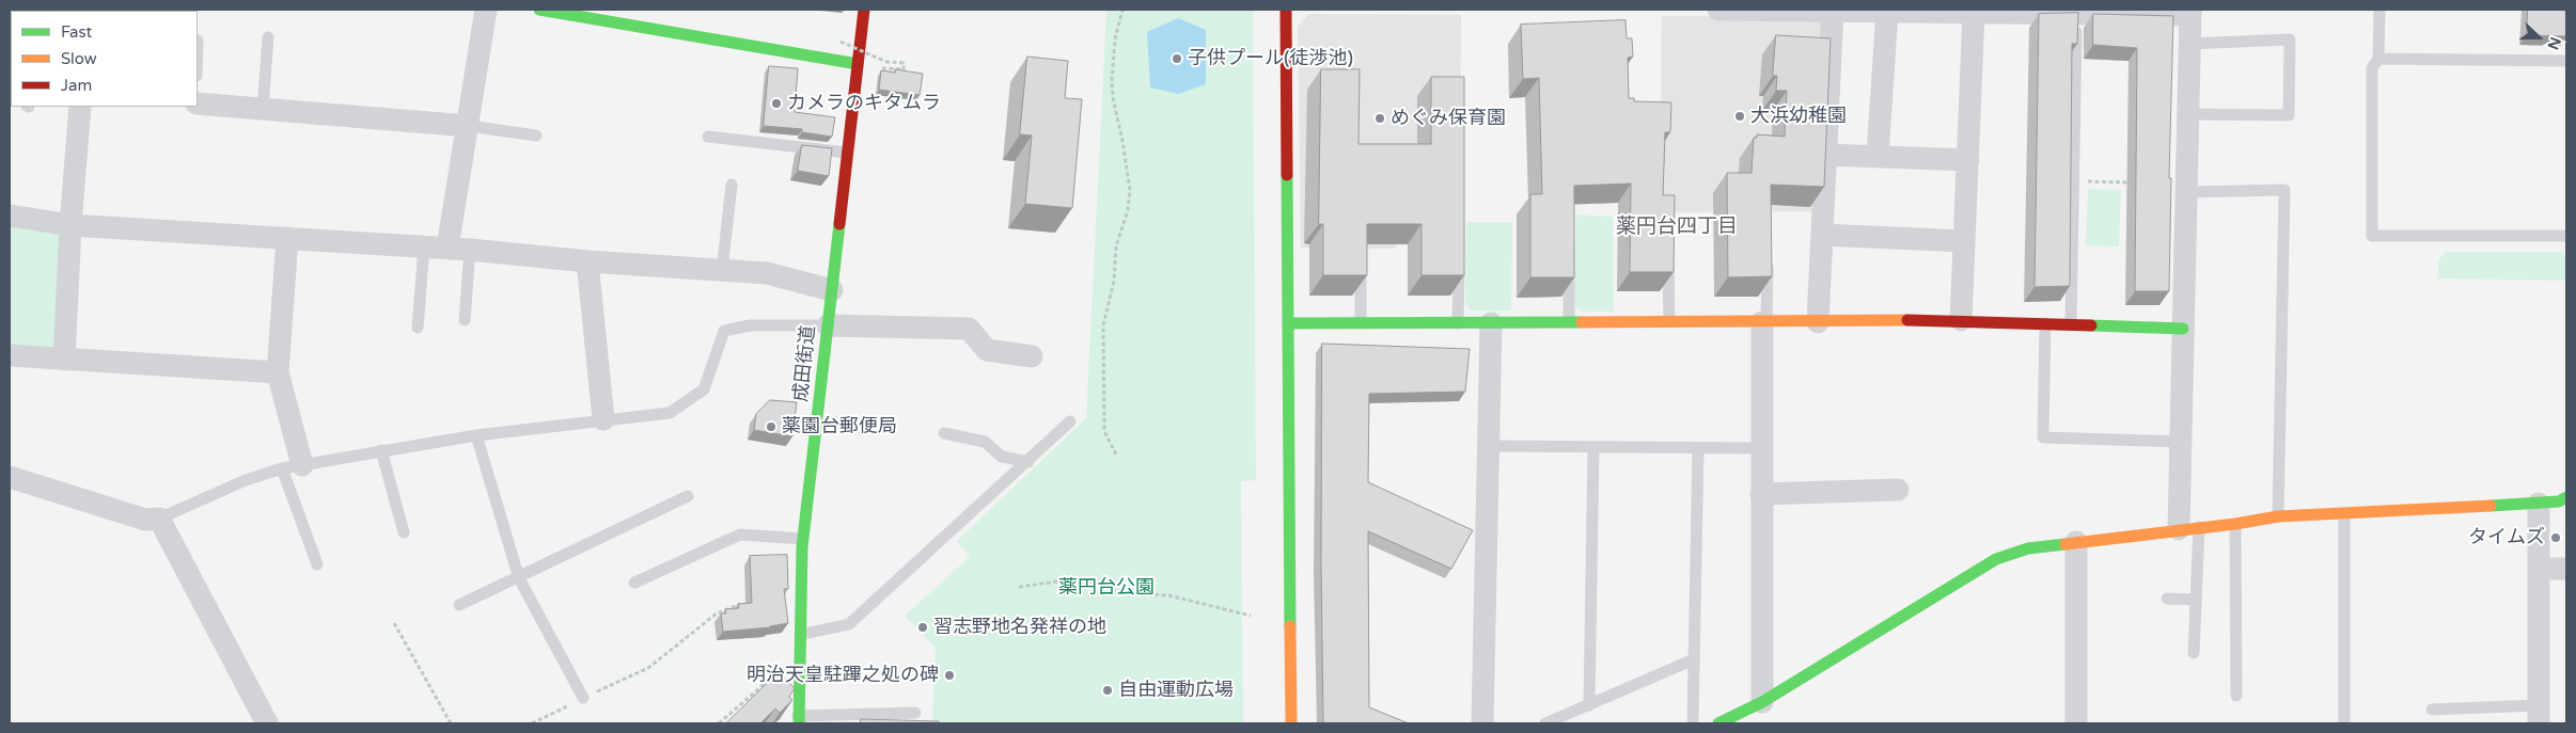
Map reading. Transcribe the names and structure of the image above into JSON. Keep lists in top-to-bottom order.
{
  "streets": {
    "main road": ["成田街道"]
  },
  "districts": ["薬円台四丁目"],
  "parks": ["薬円台公園"],
  "places": [
    "子供プール(徒渉池)",
    "カメラのキタムラ",
    "大浜幼稚園",
    "めぐみ保育園",
    "薬園台郵便局",
    "タイムズ",
    "習志野地名発祥の地",
    "明治天皇駐蹕之処の碑",
    "自由運動広場"
  ],
  "legend": ["Fast", "Slow", "Jam"],
  "north": "right"
}
